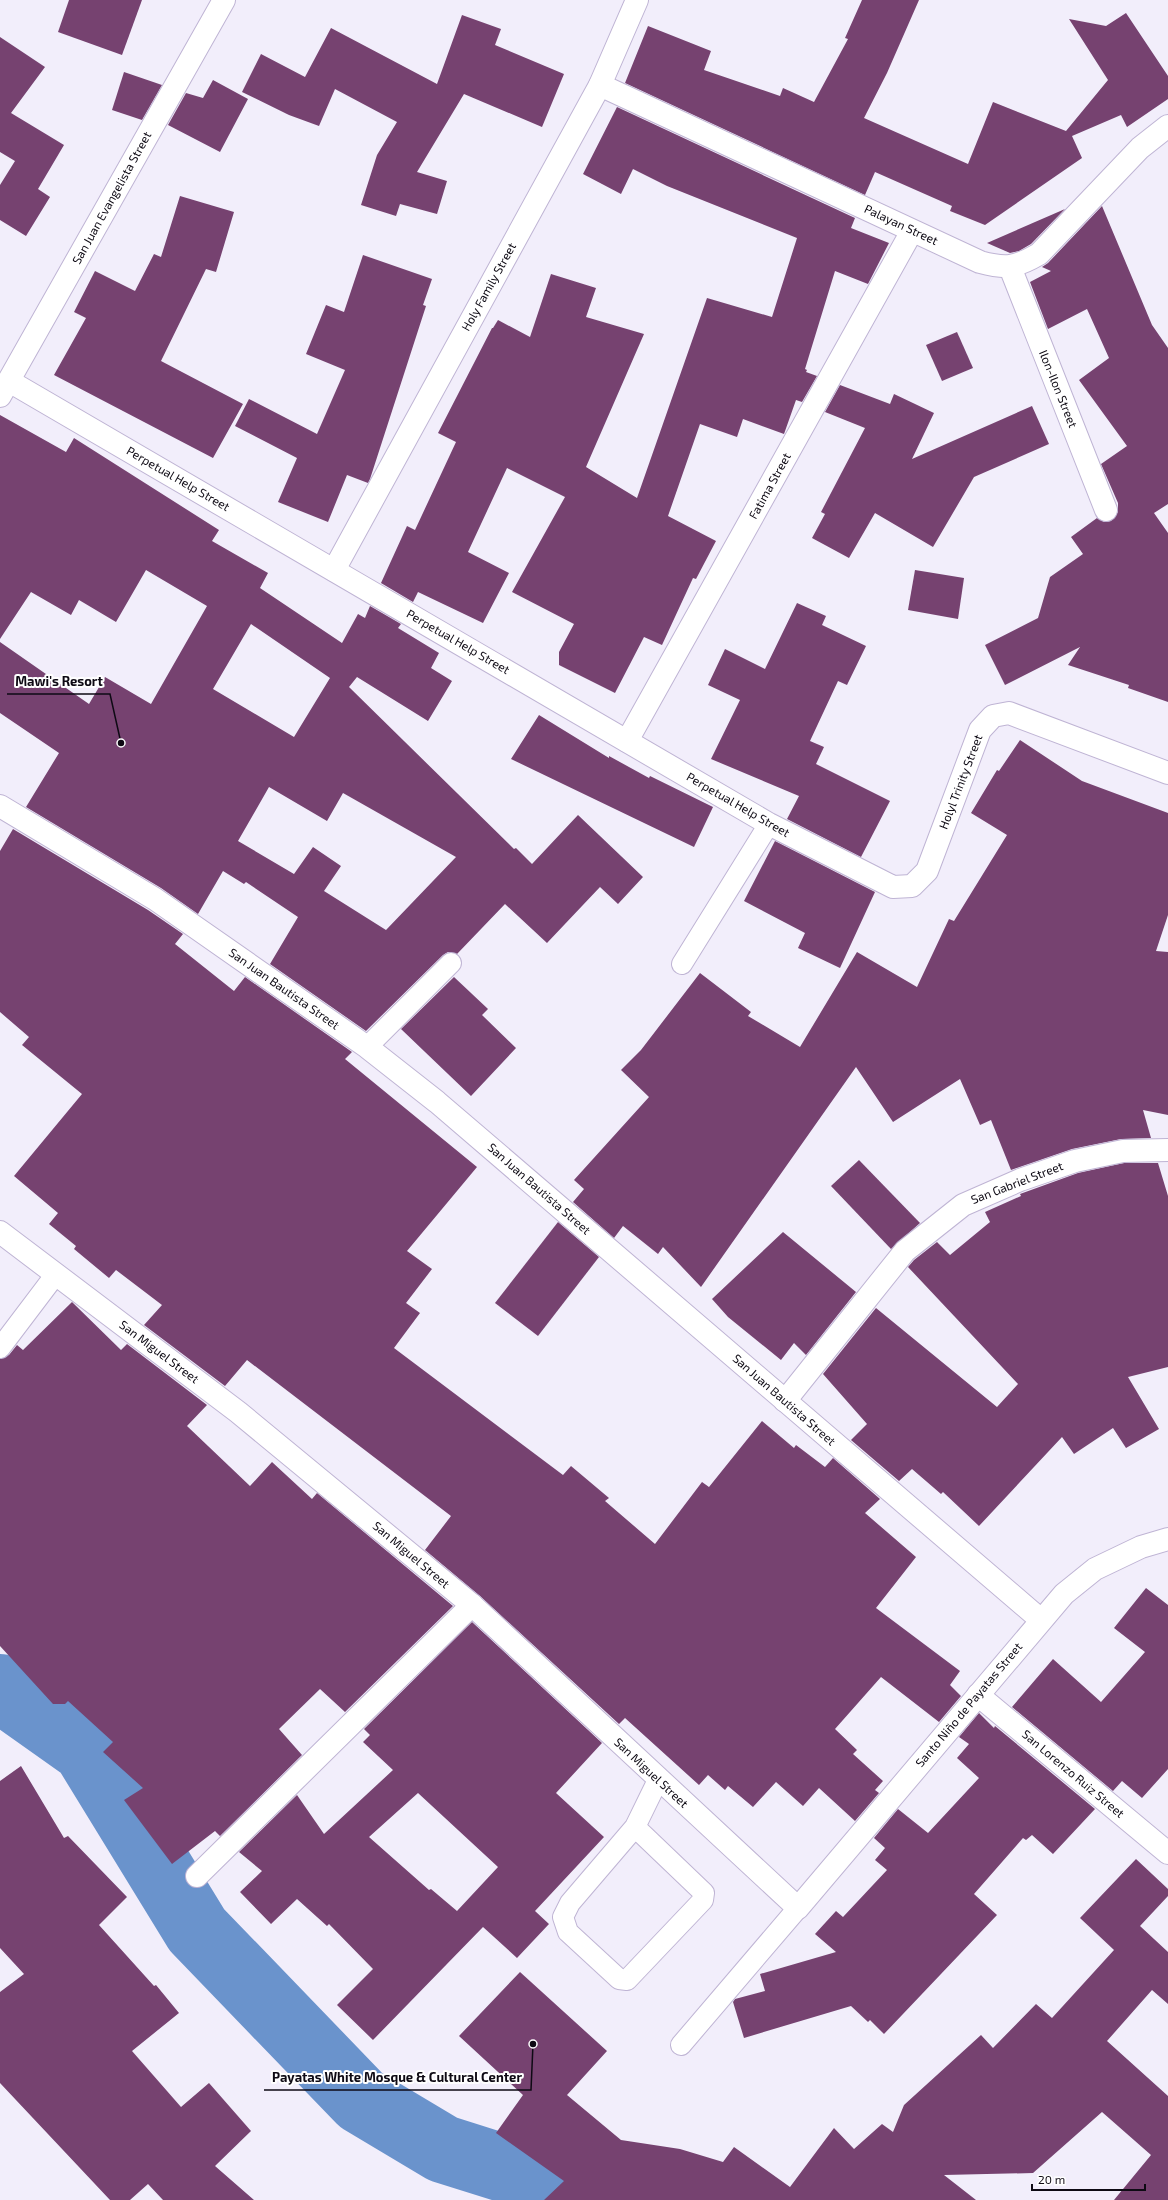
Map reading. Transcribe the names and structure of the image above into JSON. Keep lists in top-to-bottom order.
{
  "streets": {
    "street": [
      "San Juan Evangelista Street",
      "Palayan Street",
      "Holy Family Street",
      "Ilon-Ilon Street",
      "Perpetual Help Street",
      "Fatima Street",
      "Holyl Trinity Street",
      "San Juan Bautista Street",
      "San Gabriel Street",
      "San Miguel Street",
      "Santo Niño de Payatas Street",
      "San Lorenzo Ruiz Street"
    ]
  },
  "crossings": [
    ["San Juan Evangelista Street", "Perpetual Help Street"],
    ["Palayan Street", "Holy Family Street"],
    ["Palayan Street", "Ilon-Ilon Street"],
    ["Palayan Street", "Fatima Street"],
    ["Holy Family Street", "Perpetual Help Street"],
    ["Perpetual Help Street", "Fatima Street"],
    ["Perpetual Help Street", "Holyl Trinity Street"],
    ["San Juan Bautista Street", "San Gabriel Street"],
    ["San Juan Bautista Street", "Santo Niño de Payatas Street"],
    ["San Miguel Street", "Santo Niño de Payatas Street"],
    ["Santo Niño de Payatas Street", "San Lorenzo Ruiz Street"]
  ],
  "places": ["Mawi's Resort", "Payatas White Mosque & Cultural Center"],
  "scale_bar": "20 m"
}
